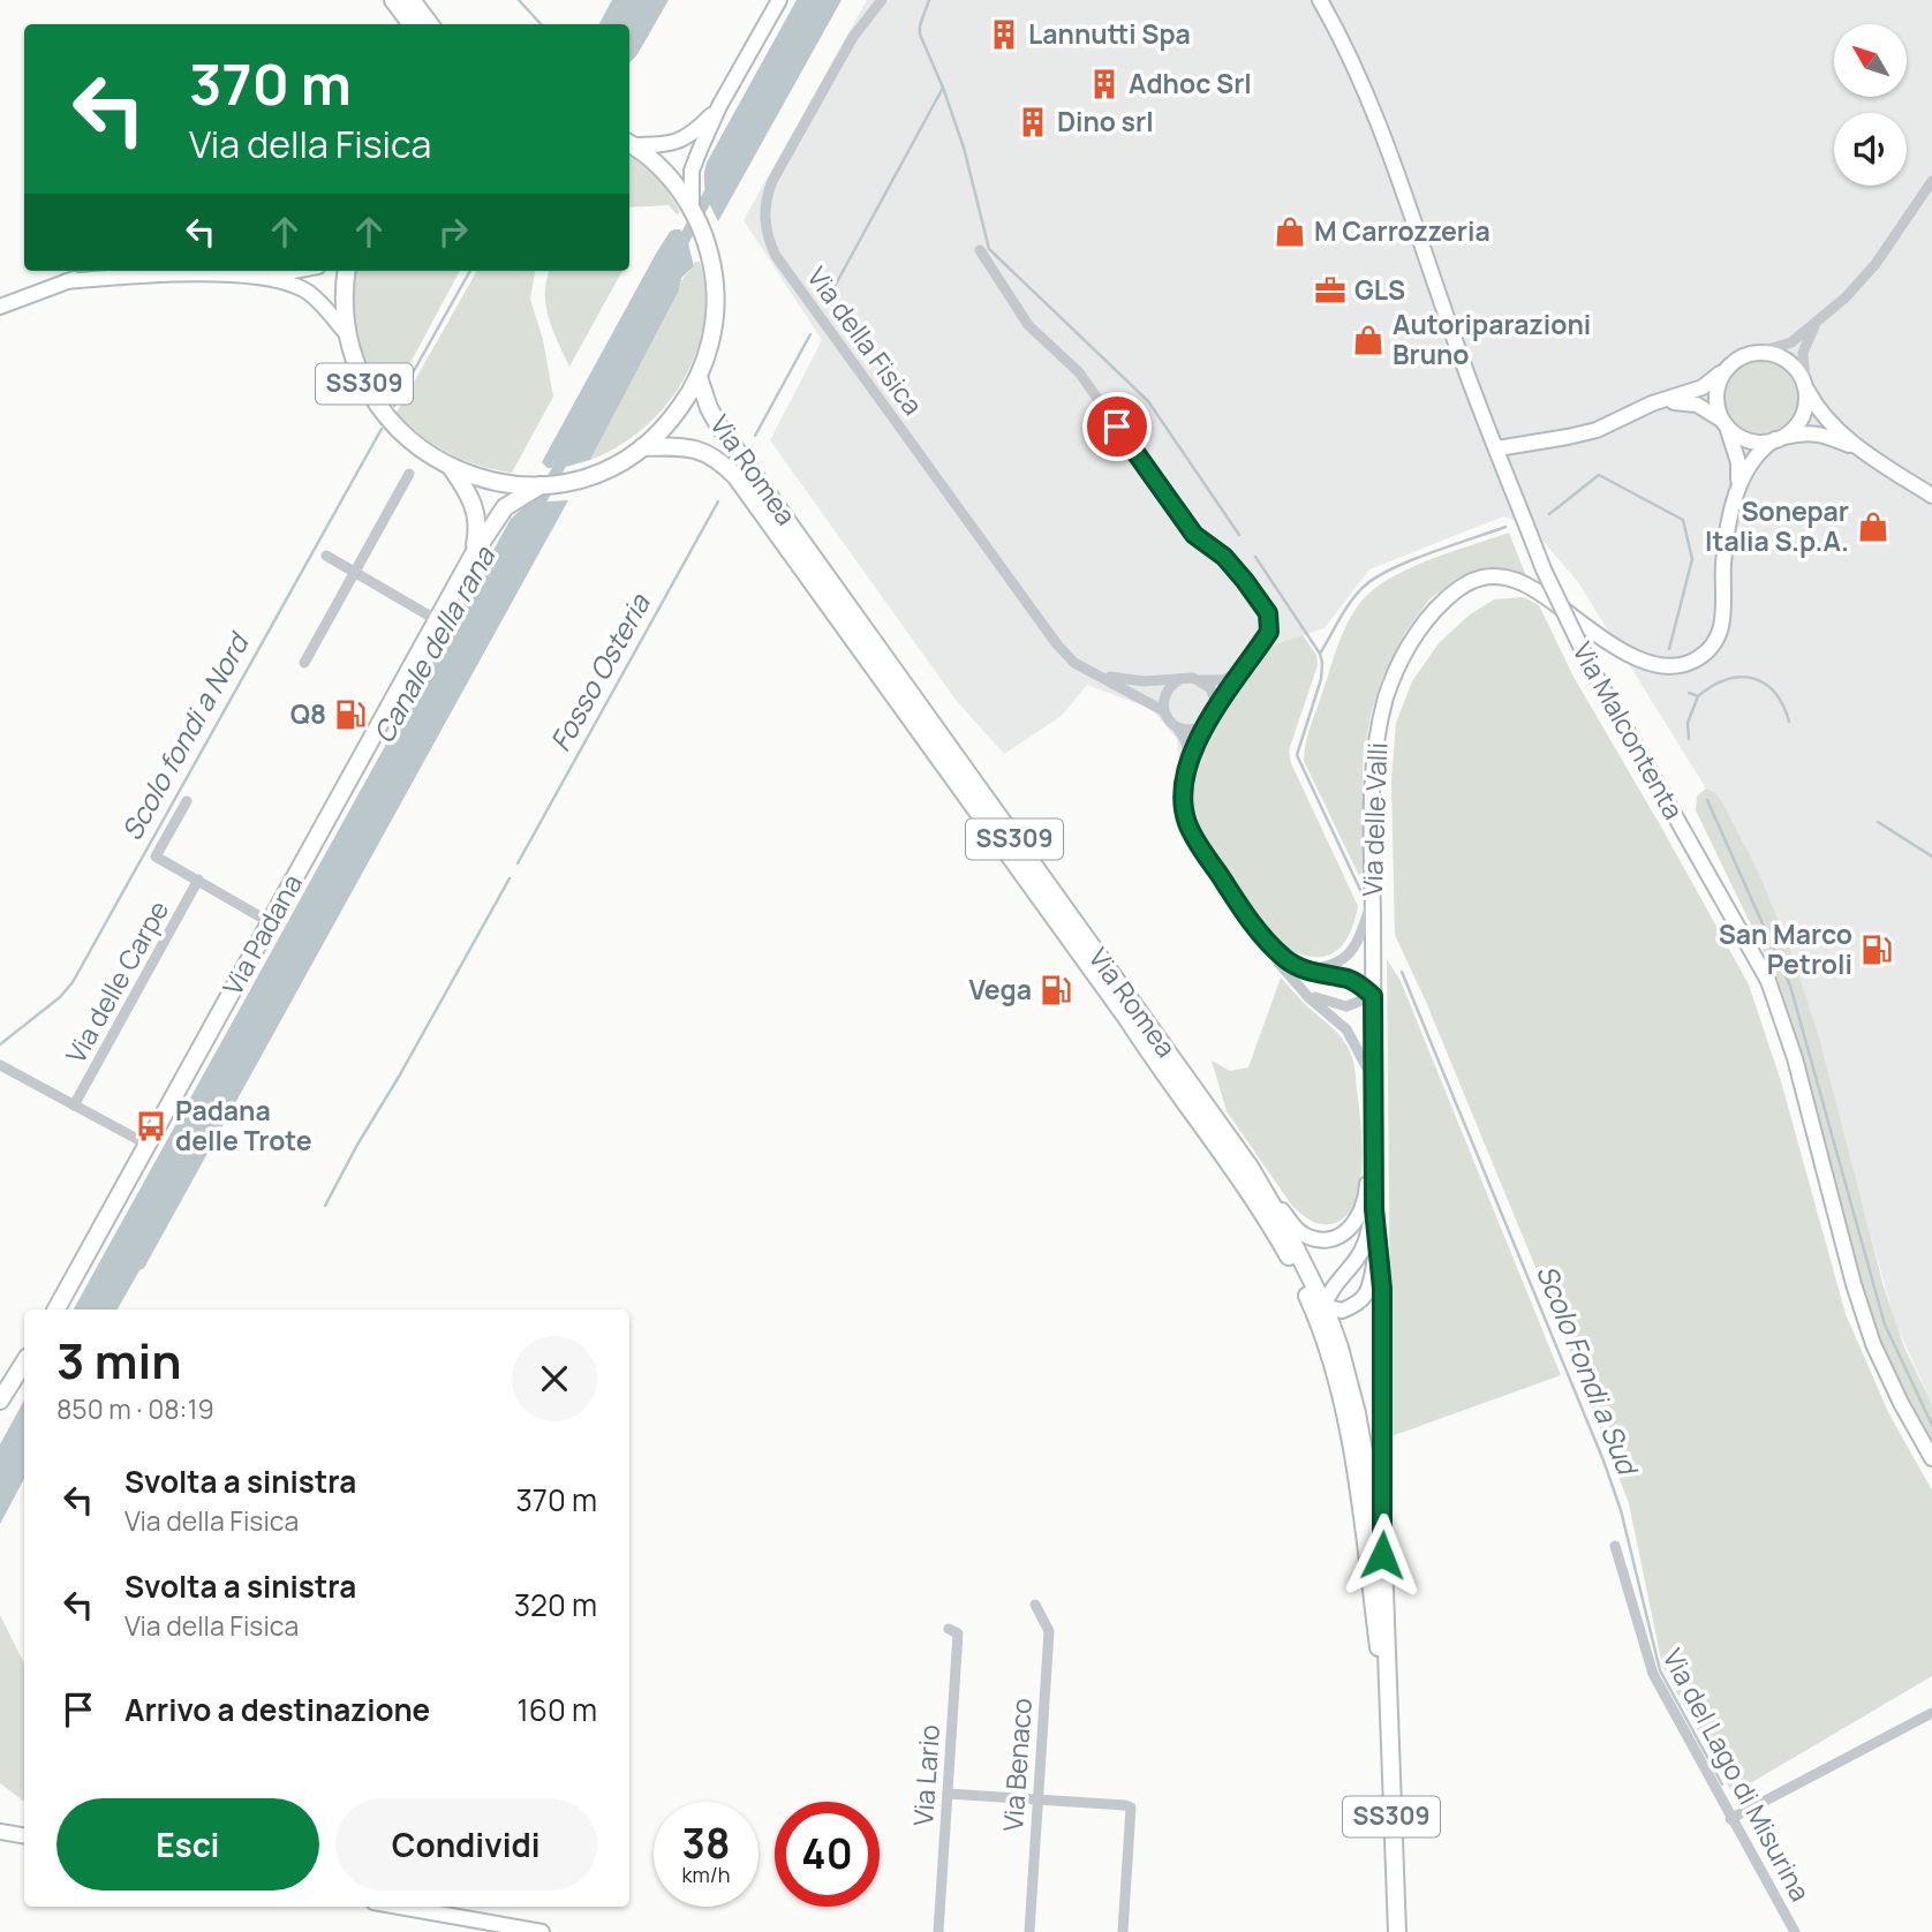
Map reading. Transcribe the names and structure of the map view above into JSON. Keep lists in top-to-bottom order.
{
  "streets": {
    "main road": ["SS309", "Via Romea", "Via Padana"],
    "street": [
      "Via della Fisica",
      "Via Malcontenta",
      "Via delle Valli",
      "Via delle Carpe",
      "Via Benaco",
      "Via Lario",
      "Via del Lago di Misurina"
    ]
  },
  "crossings": [
    ["SS309", "Via Romea"],
    ["SS309", "Via Padana"],
    ["Via Romea", "Via delle Valli"]
  ],
  "water": [
    "Canale della rana",
    "Fosso Osteria",
    "Scolo fondi a Nord",
    "Scolo Fondi a Sud"
  ],
  "places": {
    "building": ["Lannutti Spa", "Adhoc Srl", "Dino srl"],
    "shop": ["M Carrozzeria", "Autoriparazioni Bruno", "Sonepar Italia S.p.A."],
    "office": ["GLS"],
    "fuel station": ["Q8", "San Marco Petroli", "Vega"],
    "bus stop": ["Padana delle Trote"]
  },
  "north": "top left",
  "page": {
    "turn": ["370 m", "Via della Fisica"],
    "heading": ["3 min", "850 m · 08:19"],
    "list": [
      {
        "name": "Svolta a sinistra",
        "note": "Via della Fisica",
        "value": "370 m"
      },
      {
        "name": "Svolta a sinistra",
        "note": "Via della Fisica",
        "value": "320 m"
      },
      {
        "name": "Arrivo a destinazione",
        "value": "160 m"
      }
    ],
    "buttons": ["Esci", "Condividi"],
    "speed": "38 km/h",
    "limit": "40"
  }
}
